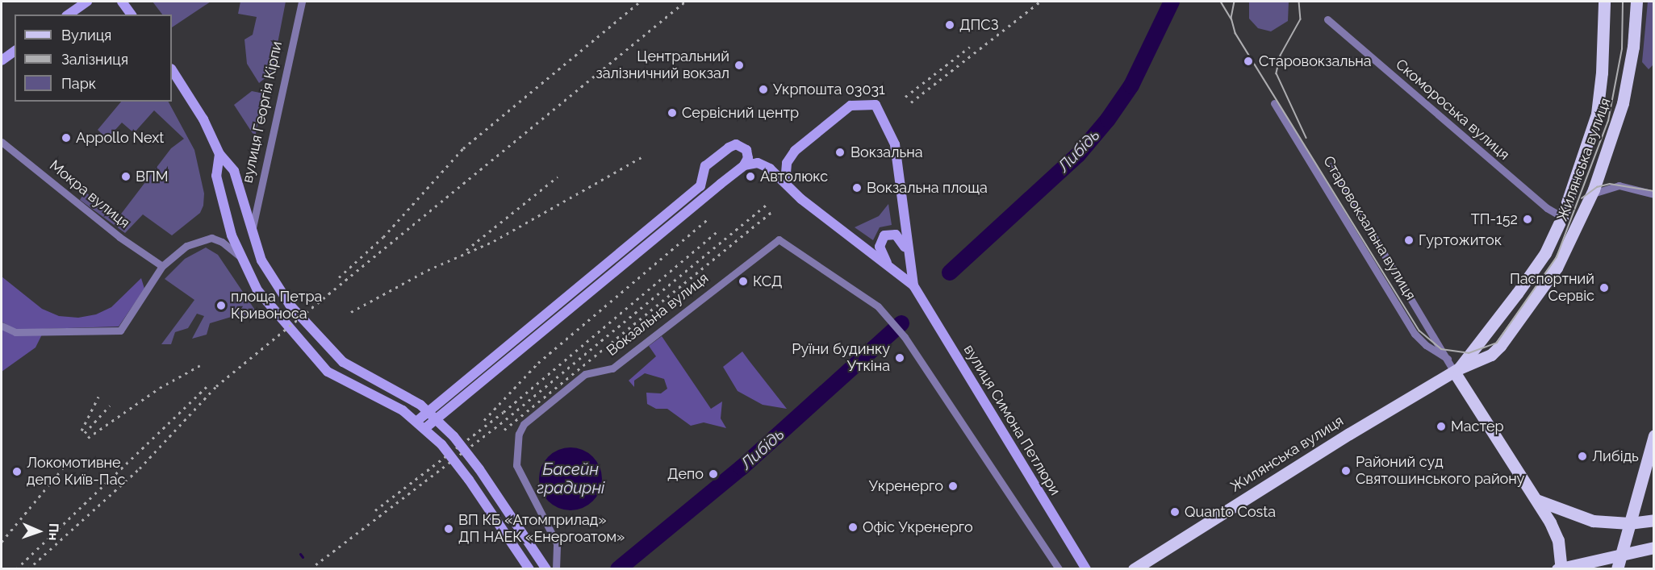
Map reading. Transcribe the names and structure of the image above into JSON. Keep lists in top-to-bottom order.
{
  "streets": {
    "main road": ["Жилянська вулиця", "Старовокзальна вулиця", "вулиця Симона Петлюри"],
    "street": [
      "Скомороська вулиця",
      "вулиця Георгія Кірпи",
      "Мокра вулиця",
      "Вокзальна вулиця"
    ]
  },
  "crossings": [
    ["Скомороська вулиця", "Жилянська вулиця"],
    ["Жилянська вулиця", "Старовокзальна вулиця"]
  ],
  "water": ["Либідь", "Басейн градирні"],
  "places": [
    "ДПСЗ",
    "Старовокзальна",
    "Центральний залізничний вокзал",
    "Укрпошта 03031",
    "Сервісний центр",
    "Appollo Next",
    "Вокзальна",
    "ВПМ",
    "Автолюкс",
    "Вокзальна площа",
    "ТП-152",
    "Гуртожиток",
    "КСД",
    "Паспортний Сервіс",
    "площа Петра Кривоноса",
    "Руїни будинку Уткіна",
    "Мастер",
    "Либідь",
    "Районий суд Святошинського району",
    "Локомотивне депо Київ-Пас",
    "Депо",
    "Укренерго",
    "Quanto Costa",
    "Офіс Укренерго",
    "ВП КБ «Атомприлад» ДП НАЕК «Енергоатом»"
  ],
  "legend": ["Вулиця", "Залізниця", "Парк"],
  "north": "right"
}
